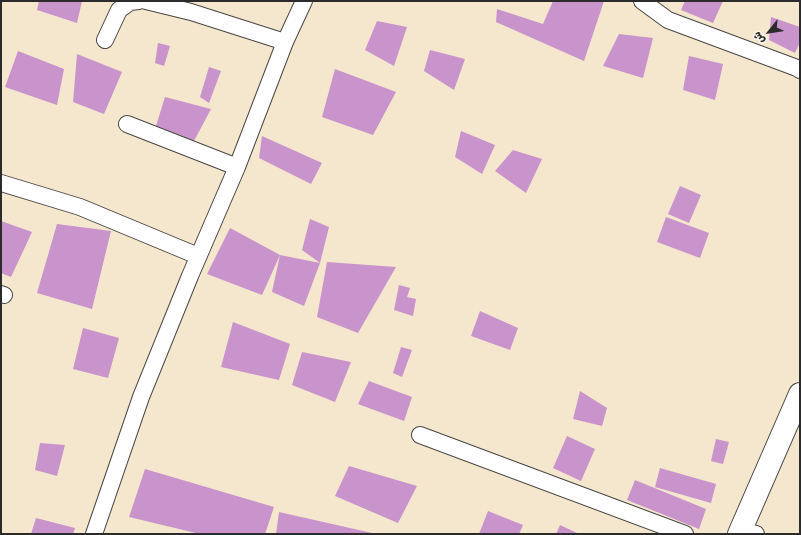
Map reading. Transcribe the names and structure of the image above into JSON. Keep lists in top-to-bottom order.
{
  "north": "bottom left"
}
